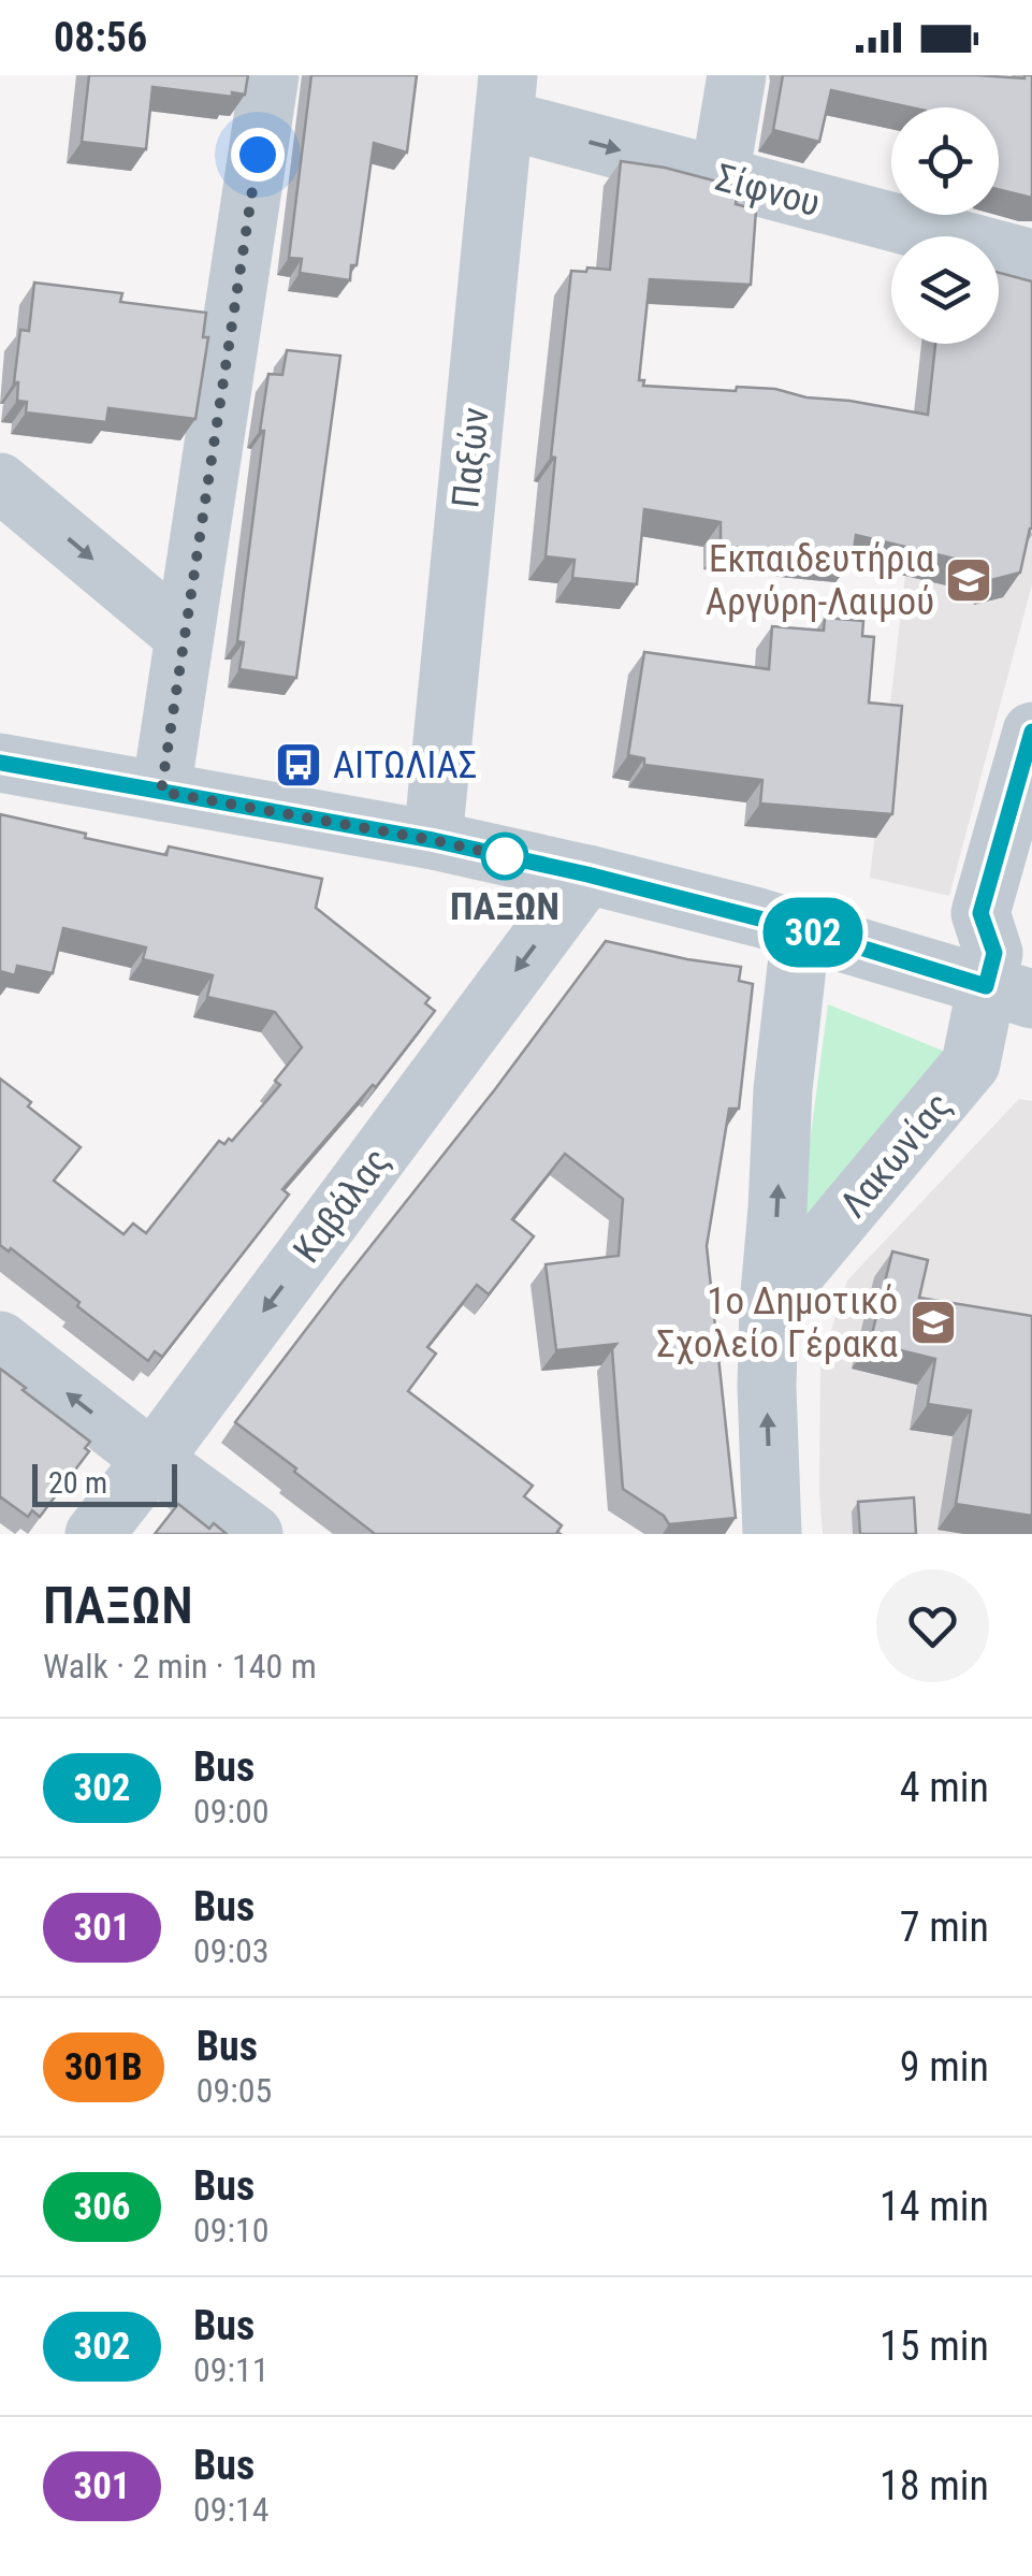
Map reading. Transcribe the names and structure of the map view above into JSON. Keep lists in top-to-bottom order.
{
  "streets": {
    "street": [
      "Σίφνου",
      "Παξών",
      "Λακωνίας",
      "Καβάλας"
    ]
  },
  "crossings": [
    ["Σίφνου", "Παξών"]
  ],
  "one_way": ["Σίφνου", "Λακωνίας", "Καβάλας"],
  "places": {
    "school or university": ["Εκπαιδευτήρια Αργύρη-Λαιμού", "1ο Δημοτικό Σχολείο Γέρακα"],
    "bus stop": ["ΑΙΤΩΛΙΑΣ"],
    "other": ["ΠΑΞΩΝ"]
  },
  "lines": ["bus line 302"],
  "scale_bar": "20 m",
  "page": {
    "status": "08:56",
    "on_map": "302",
    "scale": "20 m",
    "heading": ["ΠΑΞΩΝ", "Walk · 2 min · 140 m"],
    "list": [
      {
        "mark": "302",
        "name": "Bus",
        "note": "09:00",
        "value": "4 min"
      },
      {
        "mark": "301",
        "name": "Bus",
        "note": "09:03",
        "value": "7 min"
      },
      {
        "mark": "301B",
        "name": "Bus",
        "note": "09:05",
        "value": "9 min"
      },
      {
        "mark": "306",
        "name": "Bus",
        "note": "09:10",
        "value": "14 min"
      },
      {
        "mark": "302",
        "name": "Bus",
        "note": "09:11",
        "value": "15 min"
      },
      {
        "mark": "301",
        "name": "Bus",
        "note": "09:14",
        "value": "18 min"
      }
    ]
  }
}
